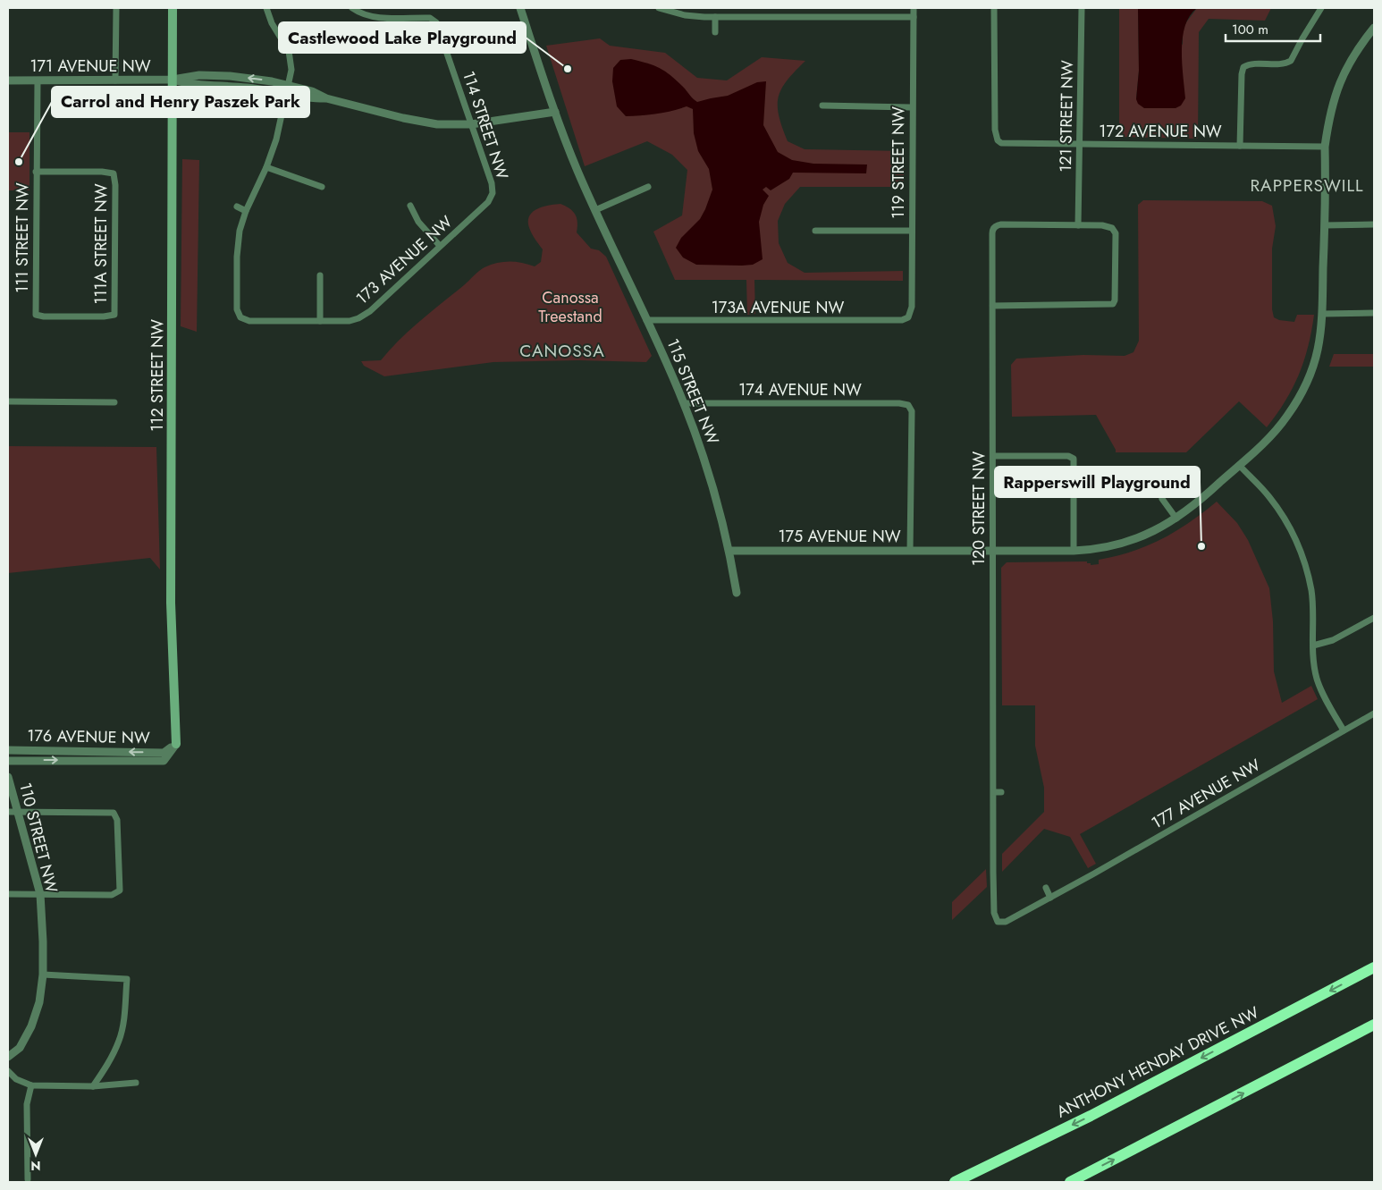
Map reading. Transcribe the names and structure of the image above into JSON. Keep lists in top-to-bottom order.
{
  "streets": {
    "highway": ["ANTHONY HENDAY DRIVE NW"],
    "main road": ["112 STREET NW"],
    "street": [
      "171 AVENUE NW",
      "121 STREET NW",
      "114 STREET NW",
      "172 AVENUE NW",
      "119 STREET NW",
      "111 STREET NW",
      "111A STREET NW",
      "173 AVENUE NW",
      "173A AVENUE NW",
      "174 AVENUE NW",
      "115 STREET NW",
      "120 STREET NW",
      "175 AVENUE NW",
      "176 AVENUE NW",
      "177 AVENUE NW",
      "110 STREET NW"
    ]
  },
  "crossings": [
    ["171 AVENUE NW", "114 STREET NW"],
    ["171 AVENUE NW", "111 STREET NW"],
    ["171 AVENUE NW", "112 STREET NW"],
    ["171 AVENUE NW", "115 STREET NW"],
    ["121 STREET NW", "172 AVENUE NW"],
    ["121 STREET NW", "120 STREET NW"],
    ["114 STREET NW", "173 AVENUE NW"],
    ["172 AVENUE NW", "175 AVENUE NW"],
    ["119 STREET NW", "173A AVENUE NW"],
    ["111 STREET NW", "111A STREET NW"],
    ["173A AVENUE NW", "115 STREET NW"],
    ["112 STREET NW", "176 AVENUE NW"],
    ["174 AVENUE NW", "115 STREET NW"],
    ["174 AVENUE NW", "175 AVENUE NW"],
    ["115 STREET NW", "175 AVENUE NW"],
    ["120 STREET NW", "175 AVENUE NW"],
    ["120 STREET NW", "177 AVENUE NW"]
  ],
  "districts": ["RAPPERSWILL", "CANOSSA"],
  "parks": ["Canossa Treestand"],
  "places": ["Castlewood Lake Playground", "Carrol and Henry Paszek Park", "Rapperswill Playground"],
  "scale_bar": "100 m",
  "north": "bottom"
}
